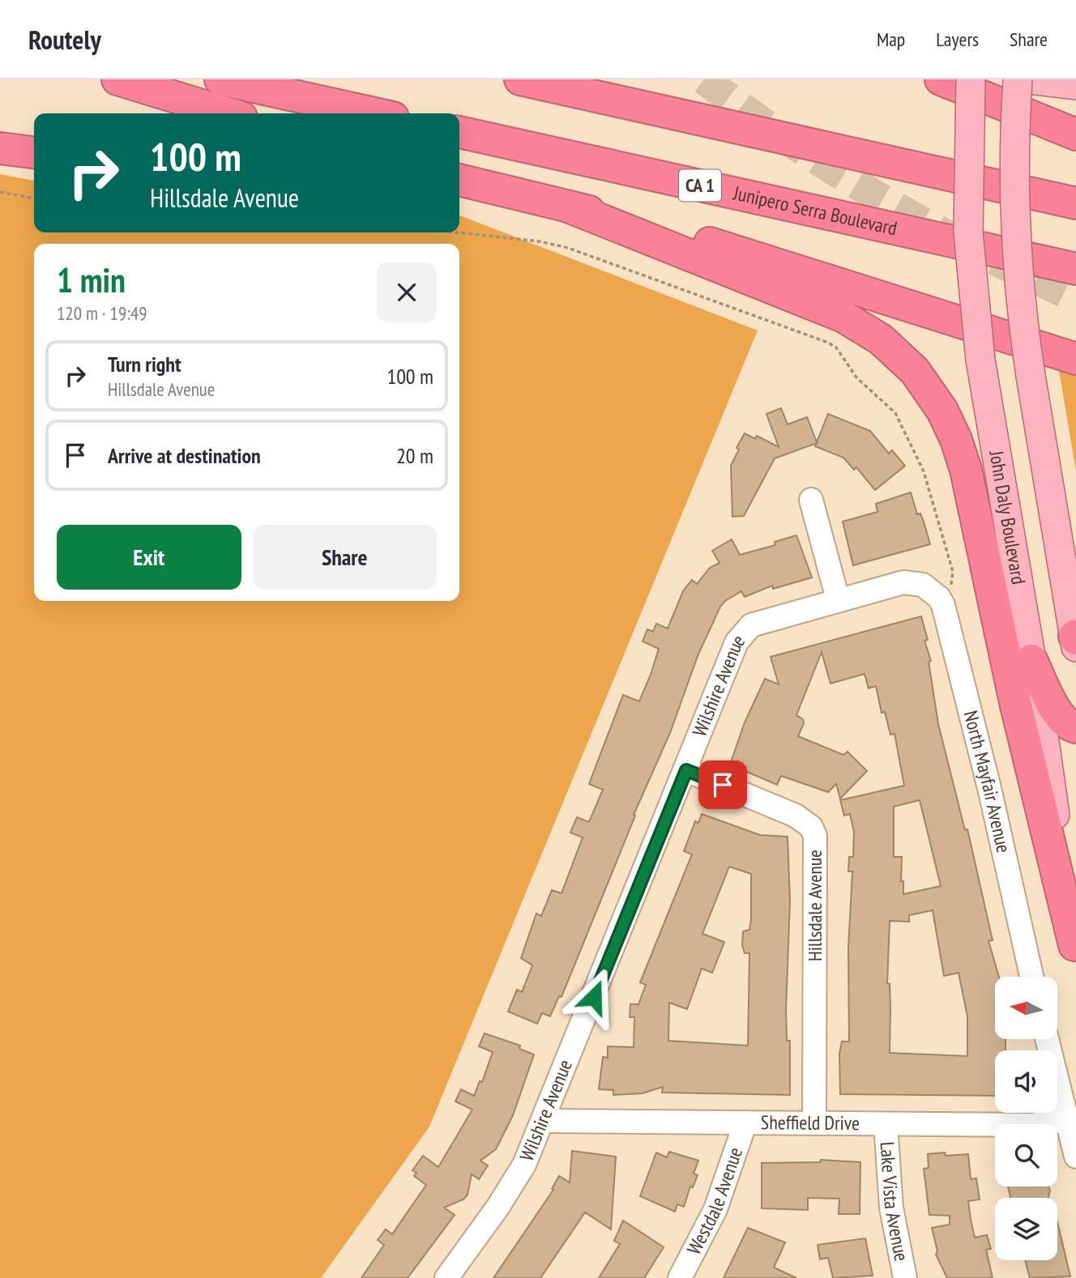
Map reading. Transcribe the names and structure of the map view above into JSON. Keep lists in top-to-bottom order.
{
  "streets": {
    "highway": ["CA 1", "Junipero Serra Boulevard"],
    "main road": ["John Daly Boulevard"],
    "street": [
      "Wilshire Avenue",
      "North Mayfair Avenue",
      "Hillsdale Avenue",
      "Sheffield Drive",
      "Westdale Avenue",
      "Lake Vista Avenue"
    ]
  },
  "crossings": [
    ["Wilshire Avenue", "North Mayfair Avenue"],
    ["Wilshire Avenue", "Hillsdale Avenue"],
    ["Wilshire Avenue", "Sheffield Drive"],
    ["Hillsdale Avenue", "Sheffield Drive"],
    ["Sheffield Drive", "Westdale Avenue"],
    ["Sheffield Drive", "Lake Vista Avenue"]
  ],
  "north": "left",
  "page": {
    "header": "Routely",
    "nav": ["Map", "Layers", "Share"],
    "turn": ["100 m", "Hillsdale Avenue"],
    "heading": ["1 min", "120 m · 19:49"],
    "list": [
      {
        "name": "Turn right",
        "note": "Hillsdale Avenue",
        "value": "100 m"
      },
      {
        "name": "Arrive at destination",
        "value": "20 m"
      }
    ],
    "buttons": ["Exit", "Share"]
  }
}
